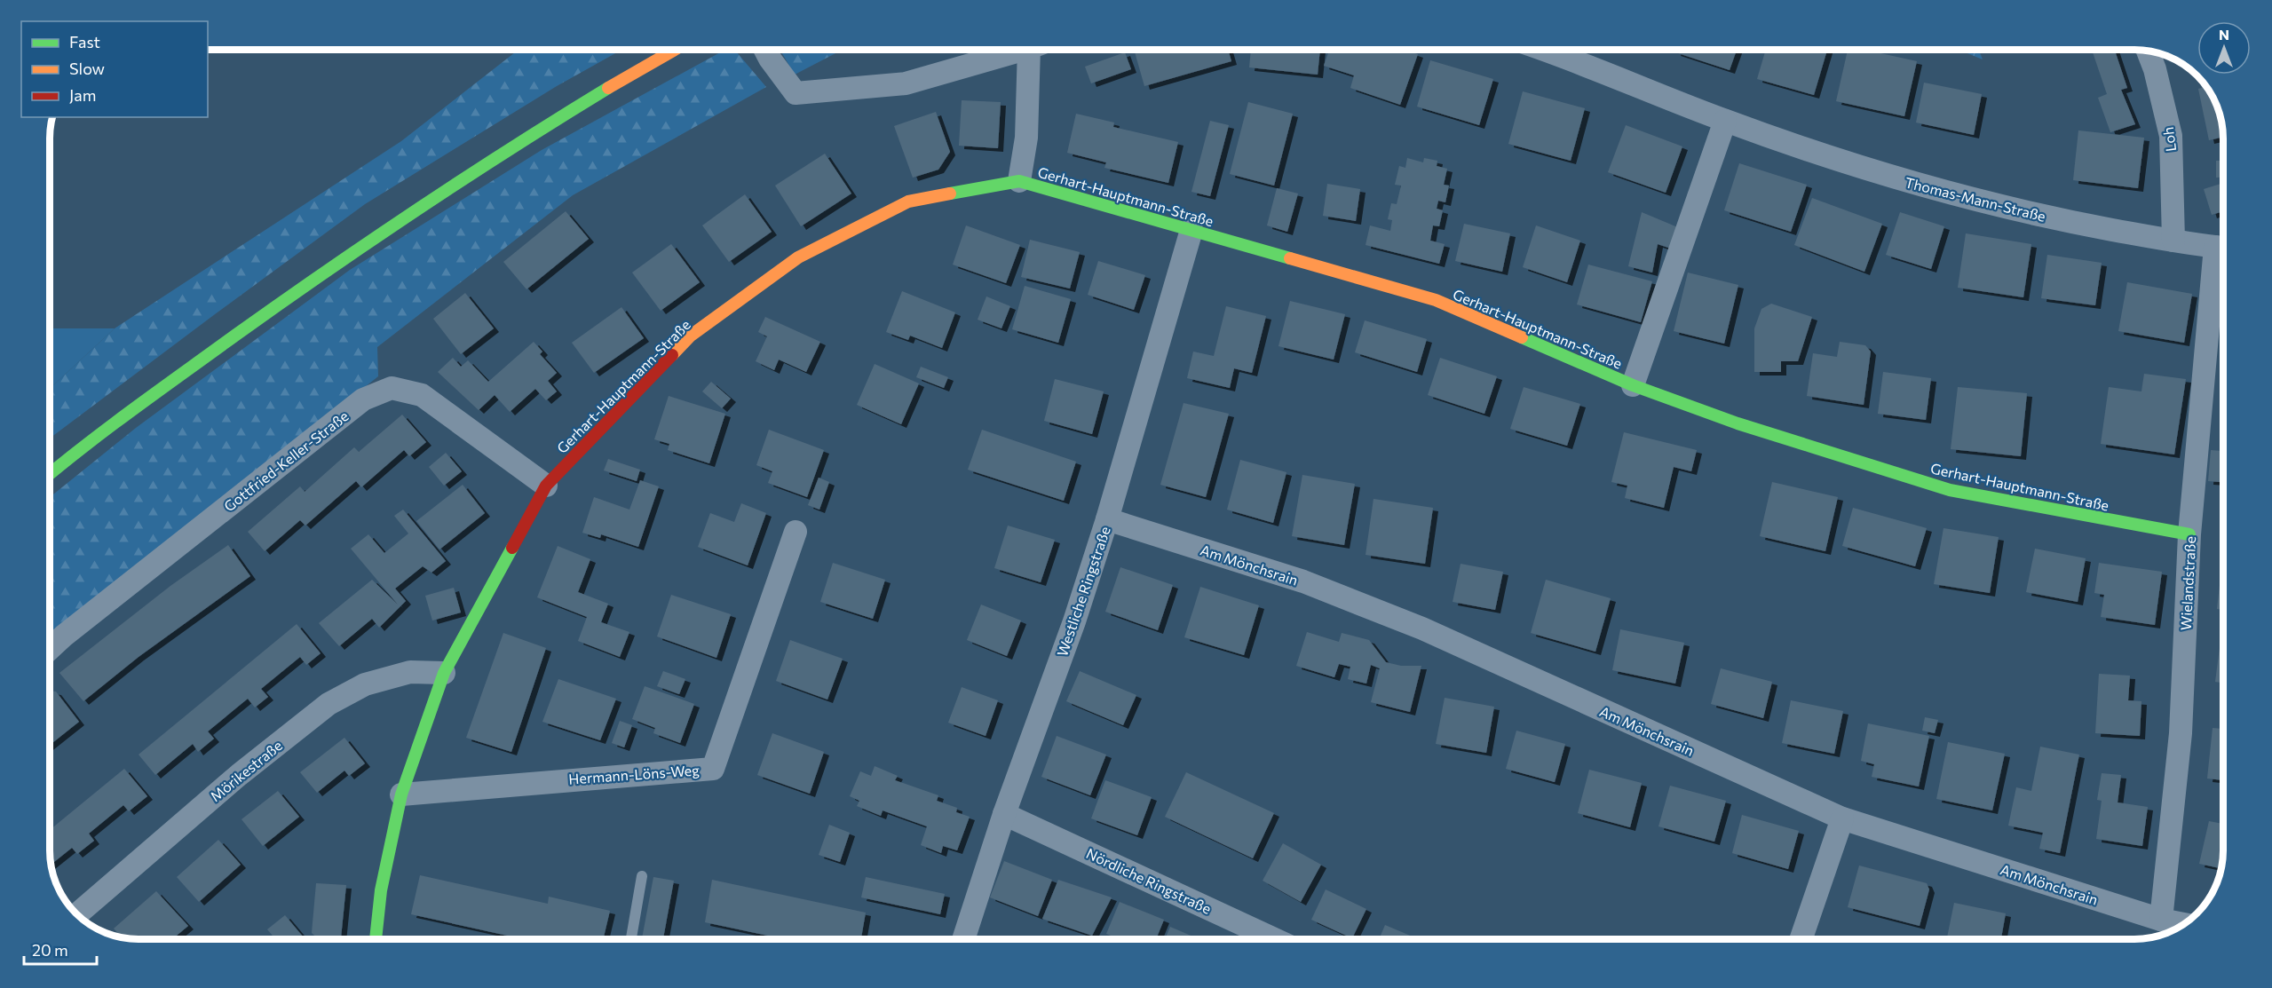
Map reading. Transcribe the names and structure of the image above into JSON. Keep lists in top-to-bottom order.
{
  "streets": {
    "main road": ["Gerhart-Hauptmann-Straße"],
    "street": [
      "Loh",
      "Thomas-Mann-Straße",
      "Gottfried-Keller-Straße",
      "Am Mönchsrain",
      "Wielandstraße",
      "Westliche Ringstraße",
      "Mörikestraße",
      "Hermann-Löns-Weg",
      "Nördliche Ringstraße"
    ]
  },
  "crossings": [
    ["Loh", "Thomas-Mann-Straße"],
    ["Gerhart-Hauptmann-Straße", "Gottfried-Keller-Straße"],
    ["Gerhart-Hauptmann-Straße", "Wielandstraße"],
    ["Gerhart-Hauptmann-Straße", "Westliche Ringstraße"],
    ["Gerhart-Hauptmann-Straße", "Mörikestraße"],
    ["Gerhart-Hauptmann-Straße", "Hermann-Löns-Weg"],
    ["Am Mönchsrain", "Wielandstraße"],
    ["Am Mönchsrain", "Westliche Ringstraße"],
    ["Westliche Ringstraße", "Nördliche Ringstraße"]
  ],
  "legend": ["Fast", "Slow", "Jam"],
  "scale_bar": "20 m",
  "north": "top"
}
